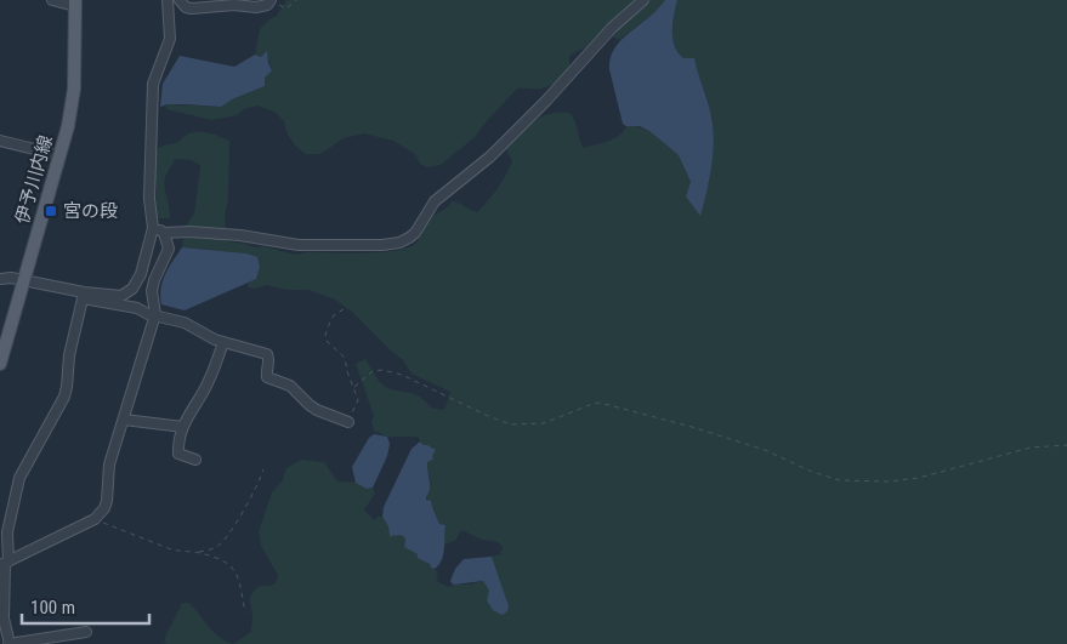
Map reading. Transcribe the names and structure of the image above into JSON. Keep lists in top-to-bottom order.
{
  "streets": {
    "main road": ["伊予川内線"]
  },
  "places": {
    "transit": ["宮の段"]
  },
  "scale_bar": "100 m"
}
